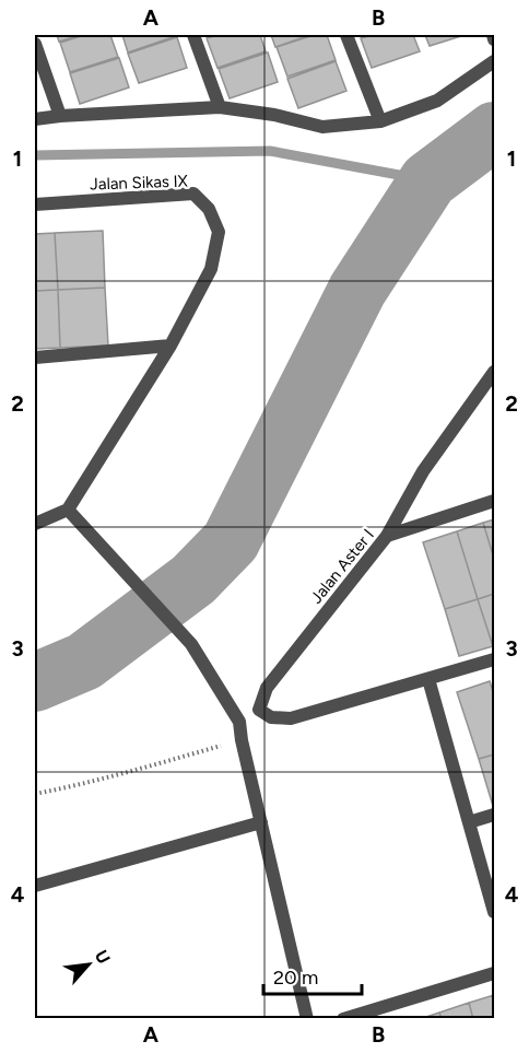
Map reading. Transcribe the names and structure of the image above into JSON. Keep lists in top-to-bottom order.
{
  "streets": {
    "street": ["Jalan Sikas IX", "Jalan Aster I"]
  },
  "scale_bar": "20 m",
  "north": "top right",
  "grid": {
    "columns": ["A", "B"],
    "rows": [
      "1",
      "2",
      "3",
      "4"
    ]
  }
}
